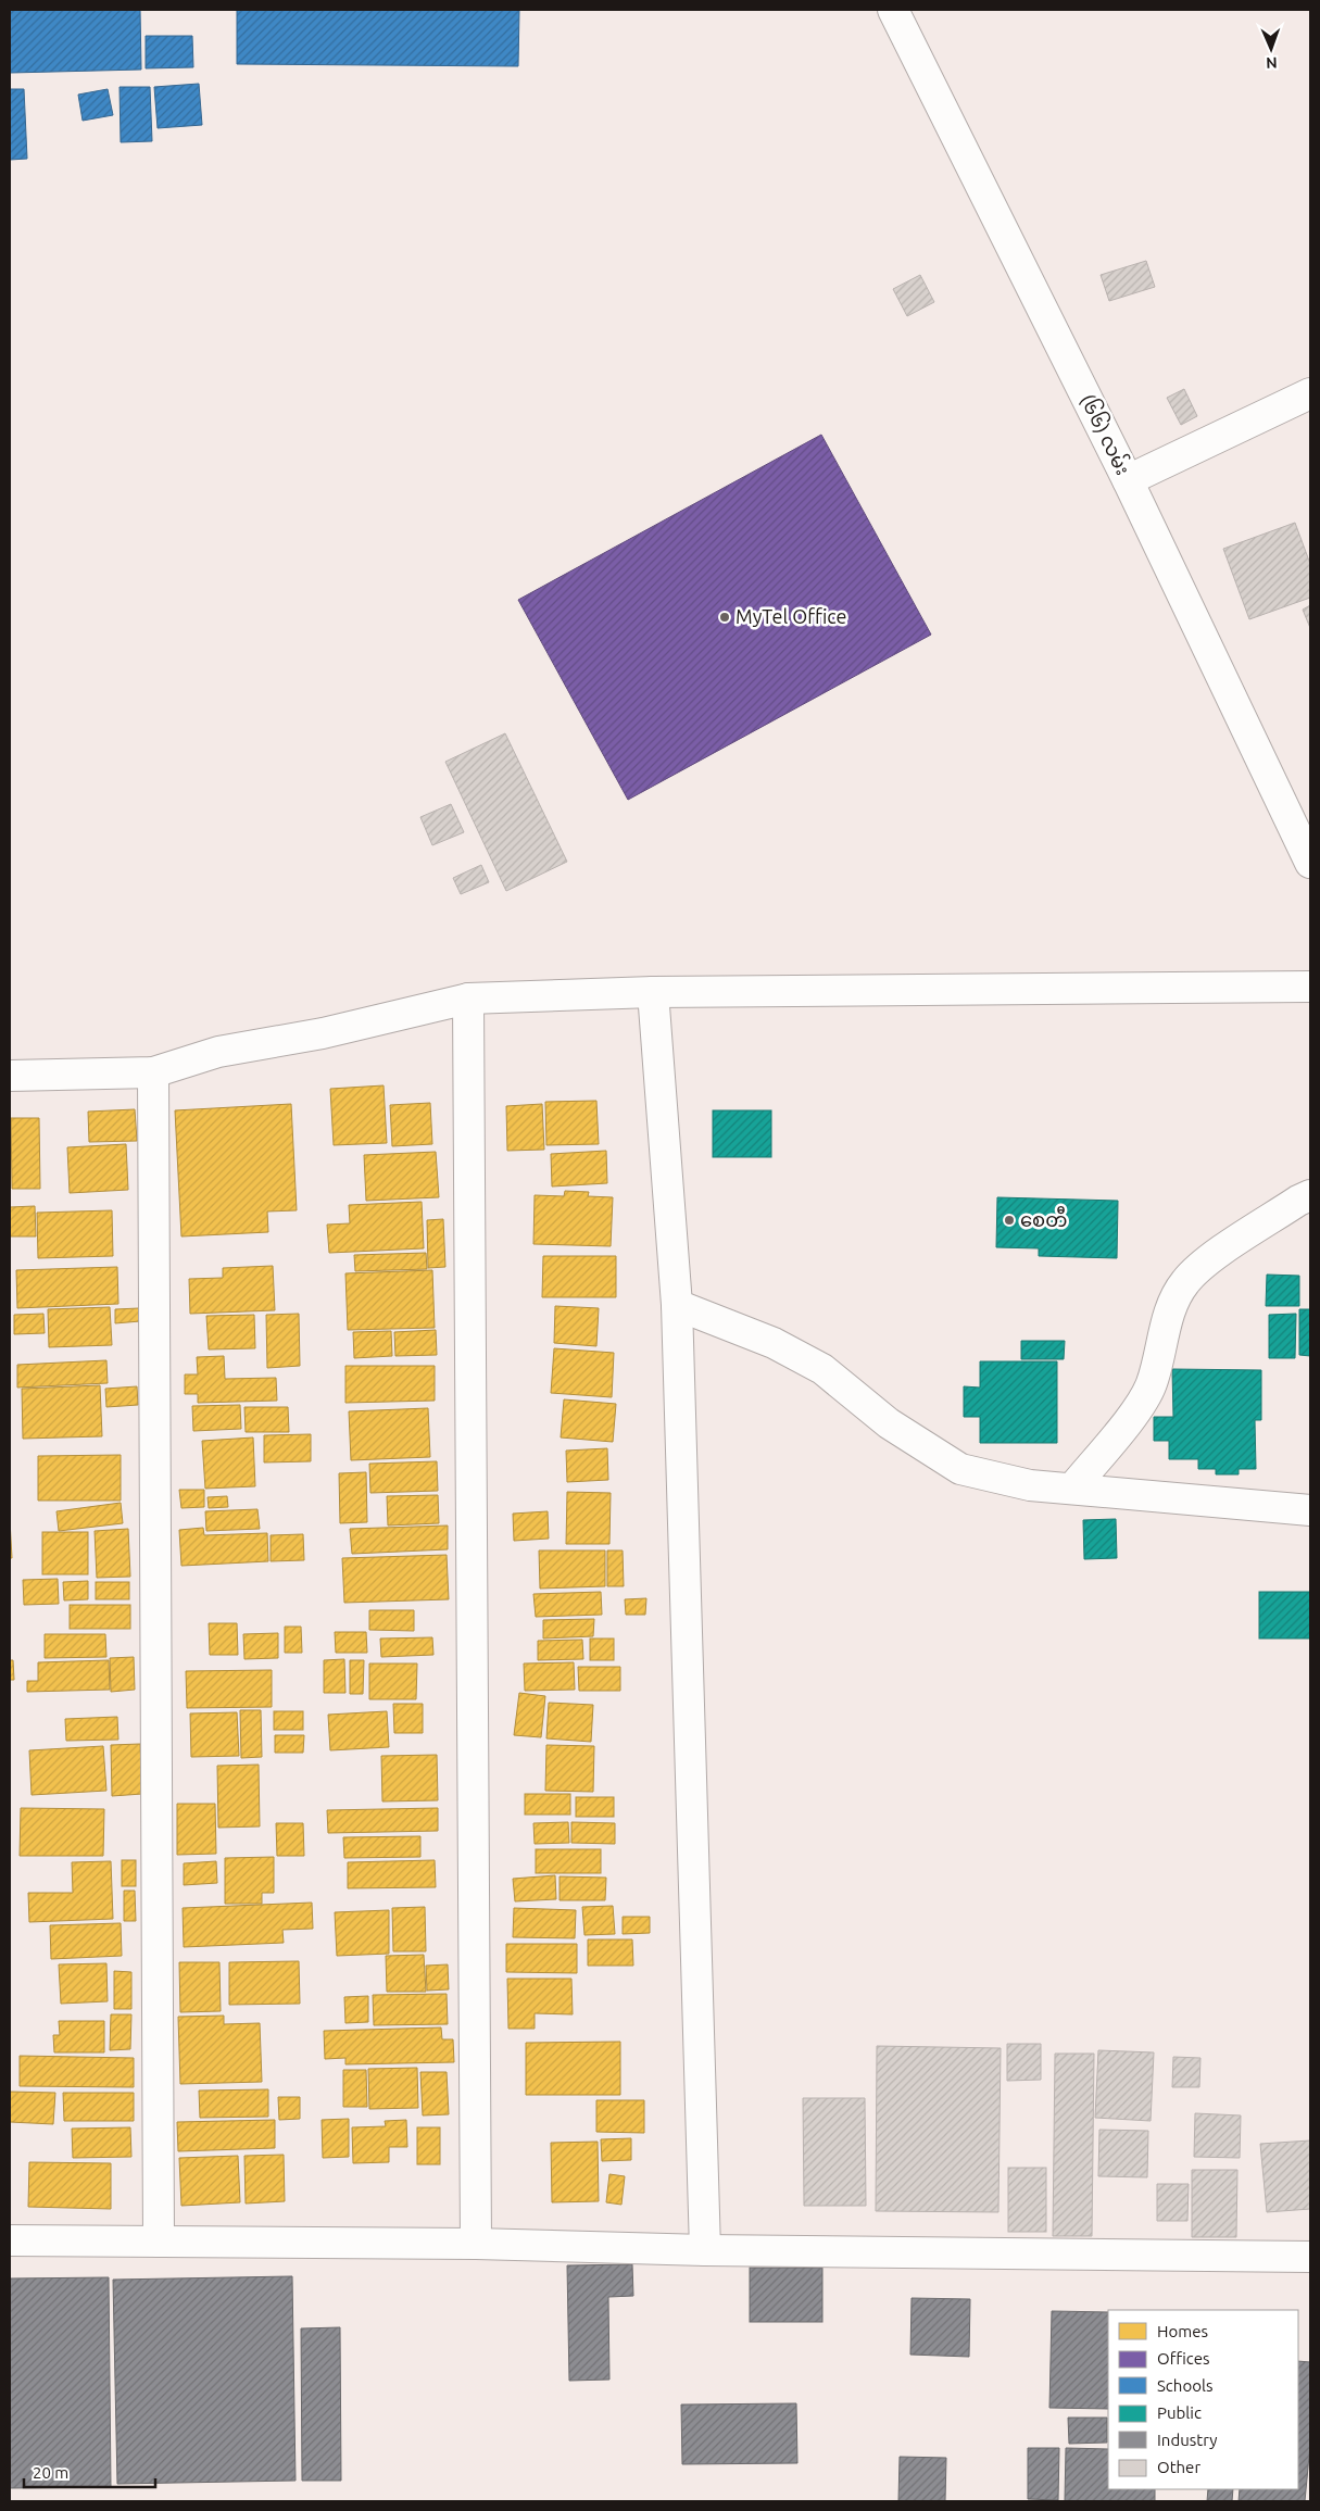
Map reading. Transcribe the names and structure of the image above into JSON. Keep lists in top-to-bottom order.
{
  "streets": {
    "street": ["(၆၆) လမ်း"]
  },
  "places": ["MyTel Office", "စေတီ"],
  "legend": [
    "Homes",
    "Offices",
    "Schools",
    "Public",
    "Industry",
    "Other"
  ],
  "scale_bar": "20 m",
  "north": "bottom"
}
